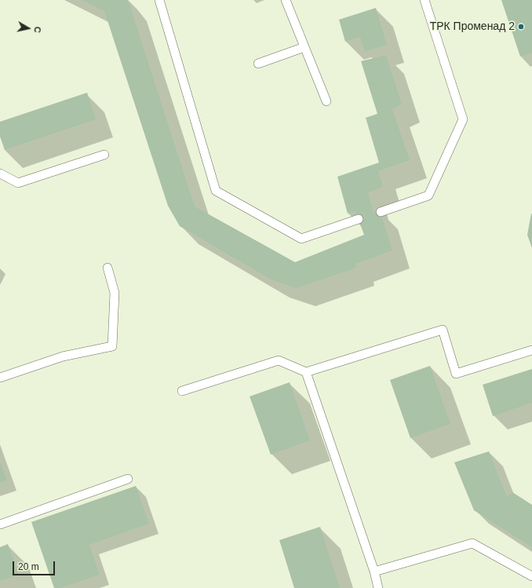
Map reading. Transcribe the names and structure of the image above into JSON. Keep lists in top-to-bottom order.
{
  "places": ["ТРК Променад 2"],
  "scale_bar": "20 m",
  "north": "right"
}
